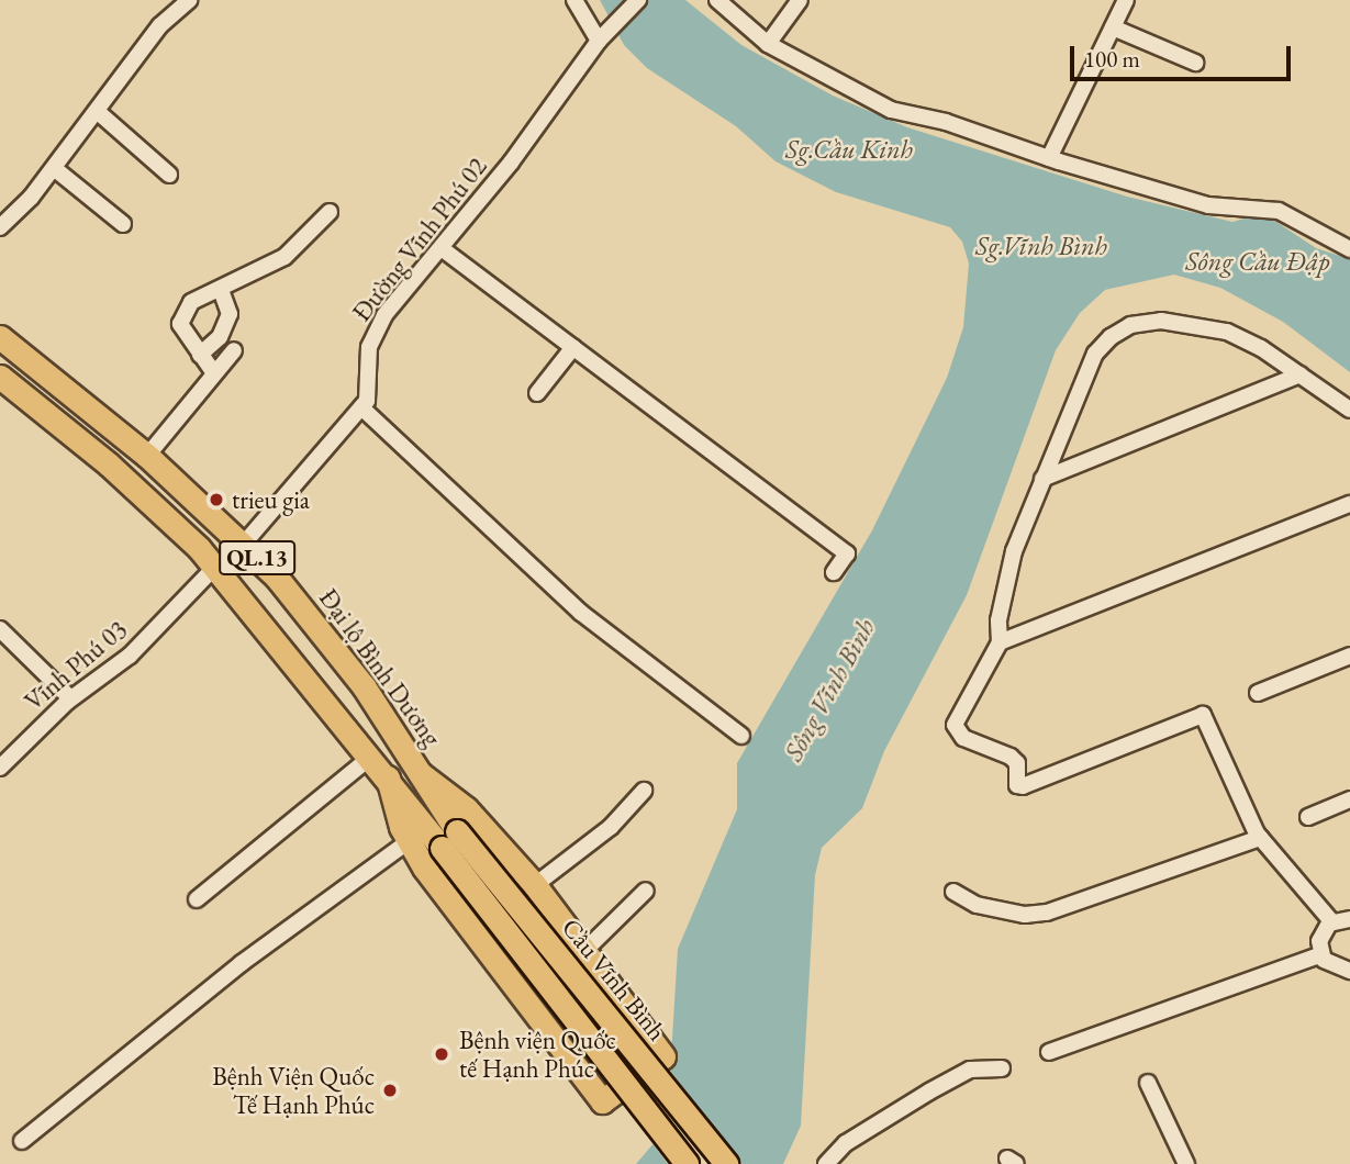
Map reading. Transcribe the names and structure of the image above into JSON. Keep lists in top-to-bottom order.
{
  "streets": {
    "highway": ["QL.13", "Đại lộ Bình Dương", "Cầu Vĩnh Bình"],
    "street": ["Đường Vĩnh Phú 02", "Vĩnh Phú 03"]
  },
  "crossings": [
    ["Đường Vĩnh Phú 02", "Đại lộ Bình Dương"],
    ["QL.13", "Vĩnh Phú 03"],
    ["QL.13", "Đại lộ Bình Dương"],
    ["QL.13", "Cầu Vĩnh Bình"],
    ["Đại lộ Bình Dương", "Cầu Vĩnh Bình"]
  ],
  "water": [
    "Sg.Cầu Kinh",
    "Sg.Vĩnh Bình",
    "Sông Cầu Đập",
    "Sông Vĩnh Bình"
  ],
  "places": ["trieu gia", "Bệnh viện Quốc tế Hạnh Phúc", "Bệnh Viện Quốc Tế Hạnh Phúc"],
  "scale_bar": "100 m"
}
